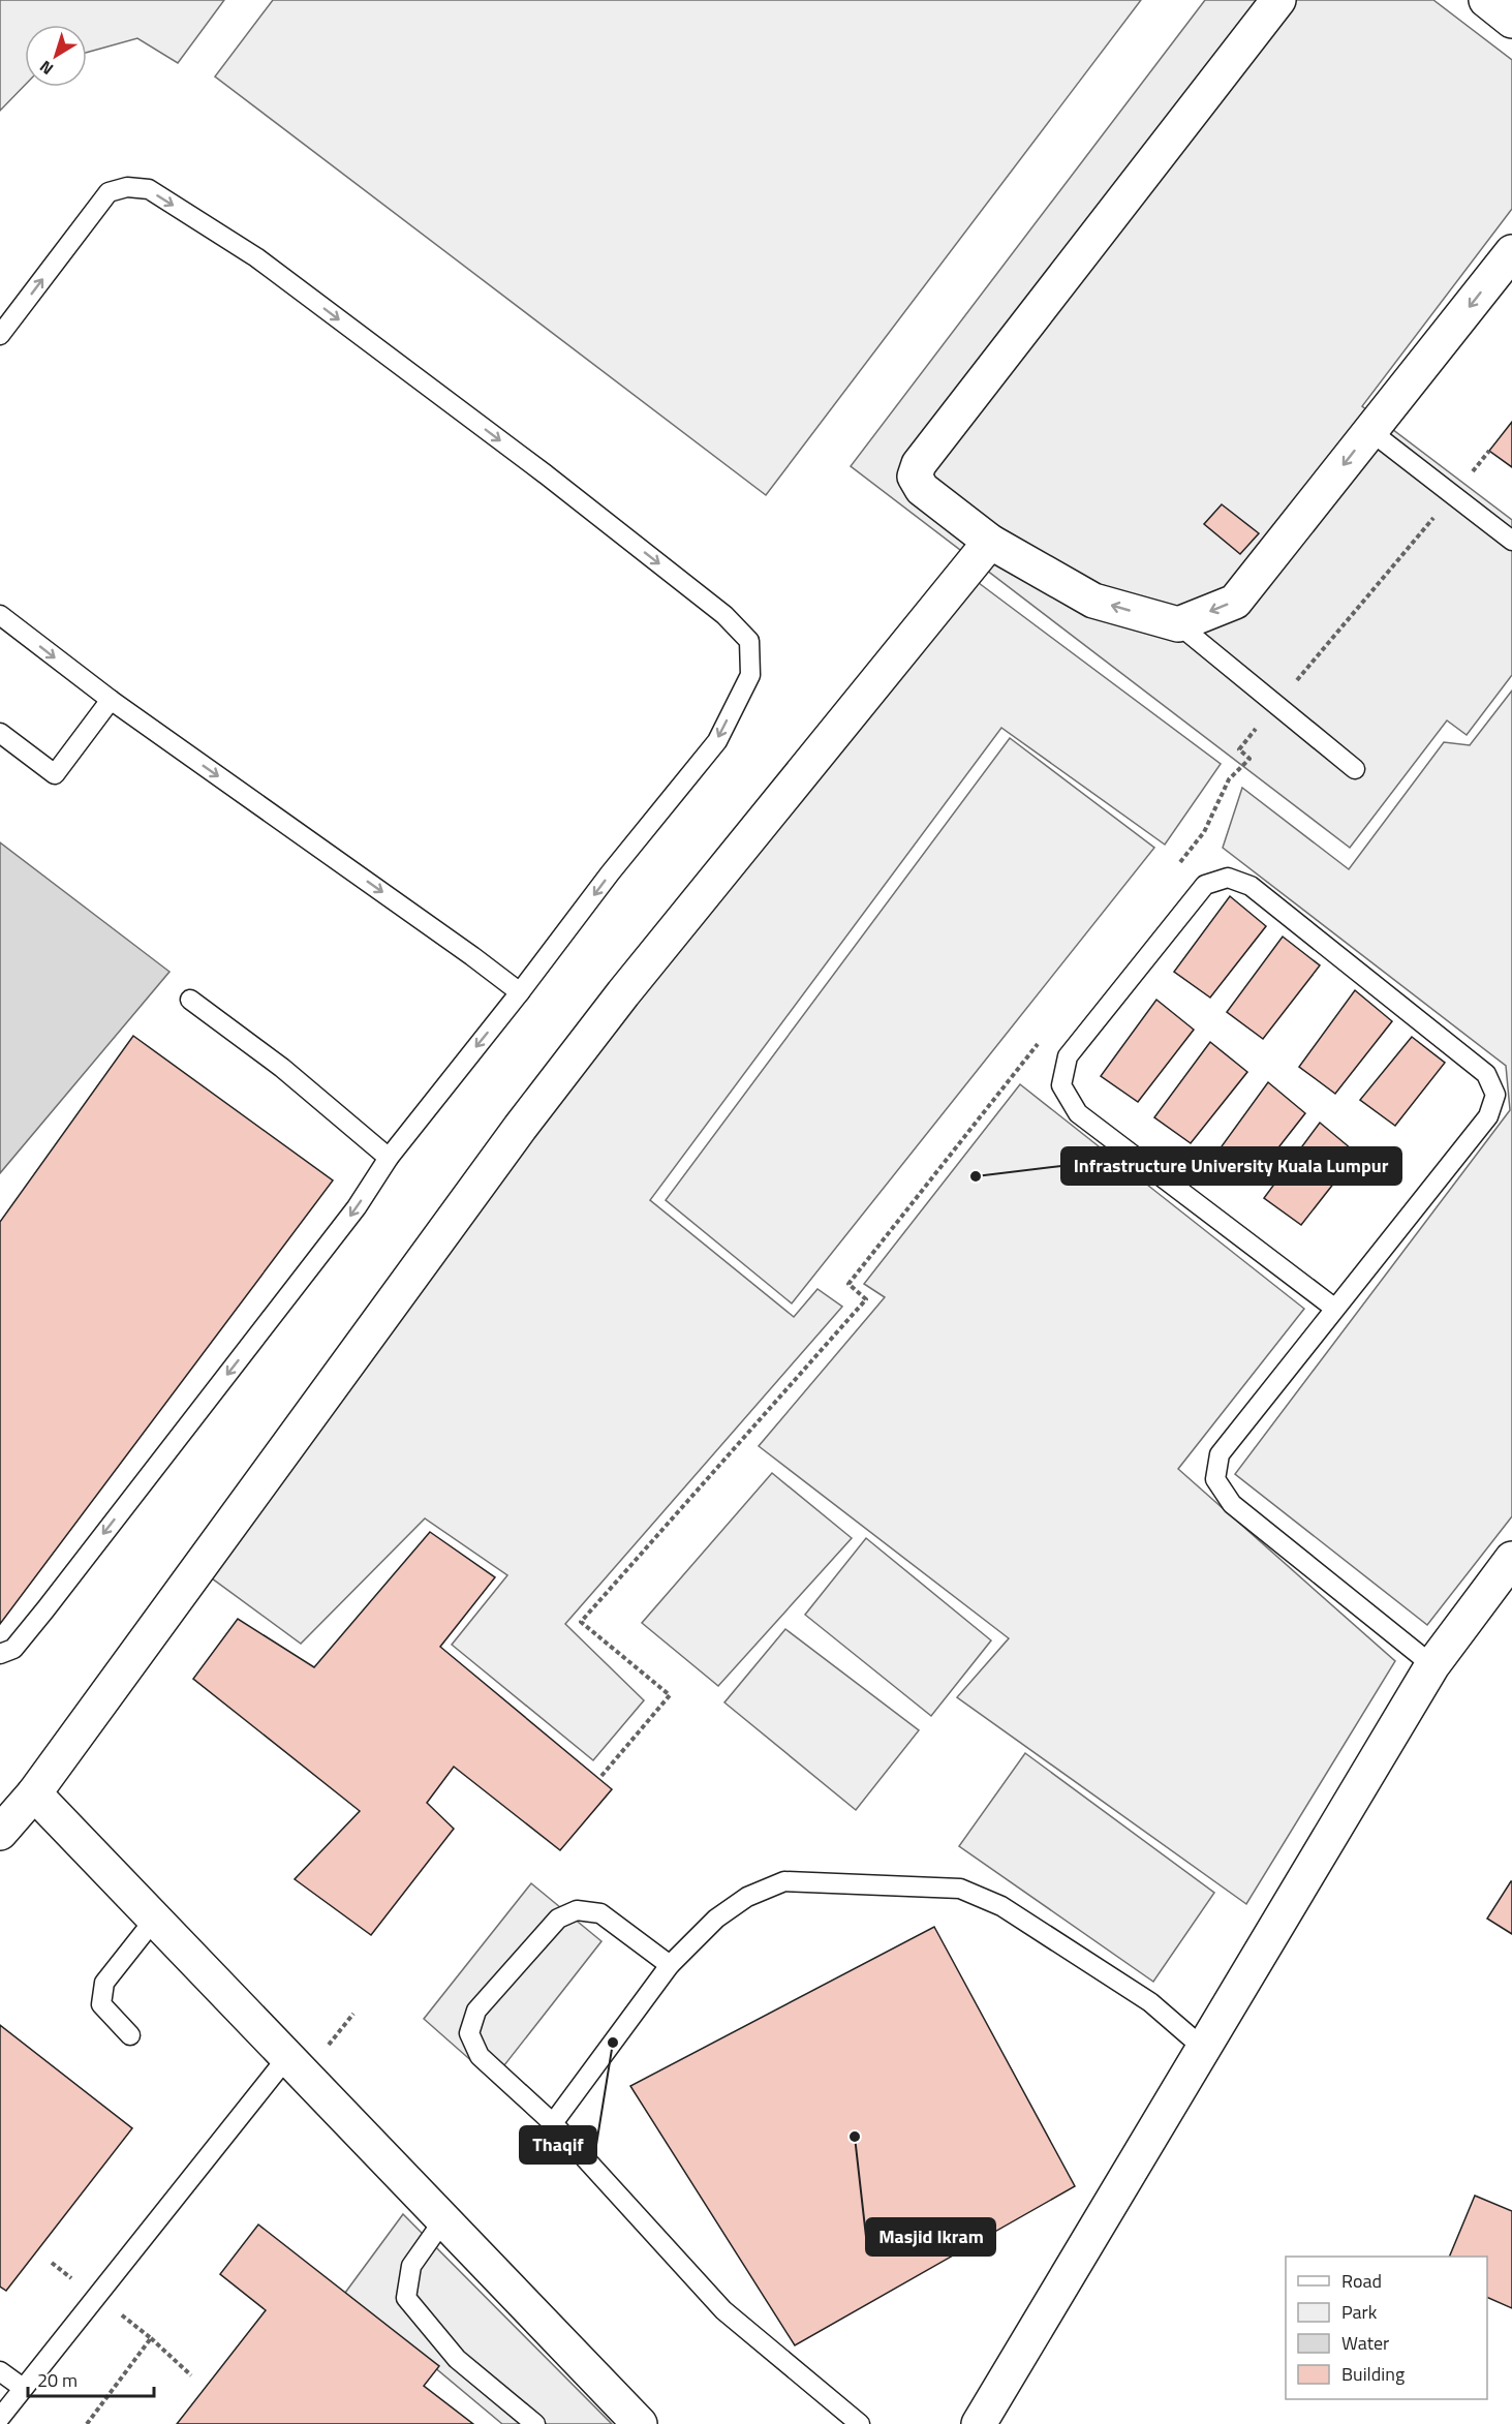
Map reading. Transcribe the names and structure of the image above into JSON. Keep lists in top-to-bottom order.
{
  "places": ["Infrastructure University Kuala Lumpur", "Thaqif", "Masjid Ikram"],
  "legend": [
    "Road",
    "Park",
    "Water",
    "Building"
  ],
  "scale_bar": "20 m",
  "north": "bottom left"
}
